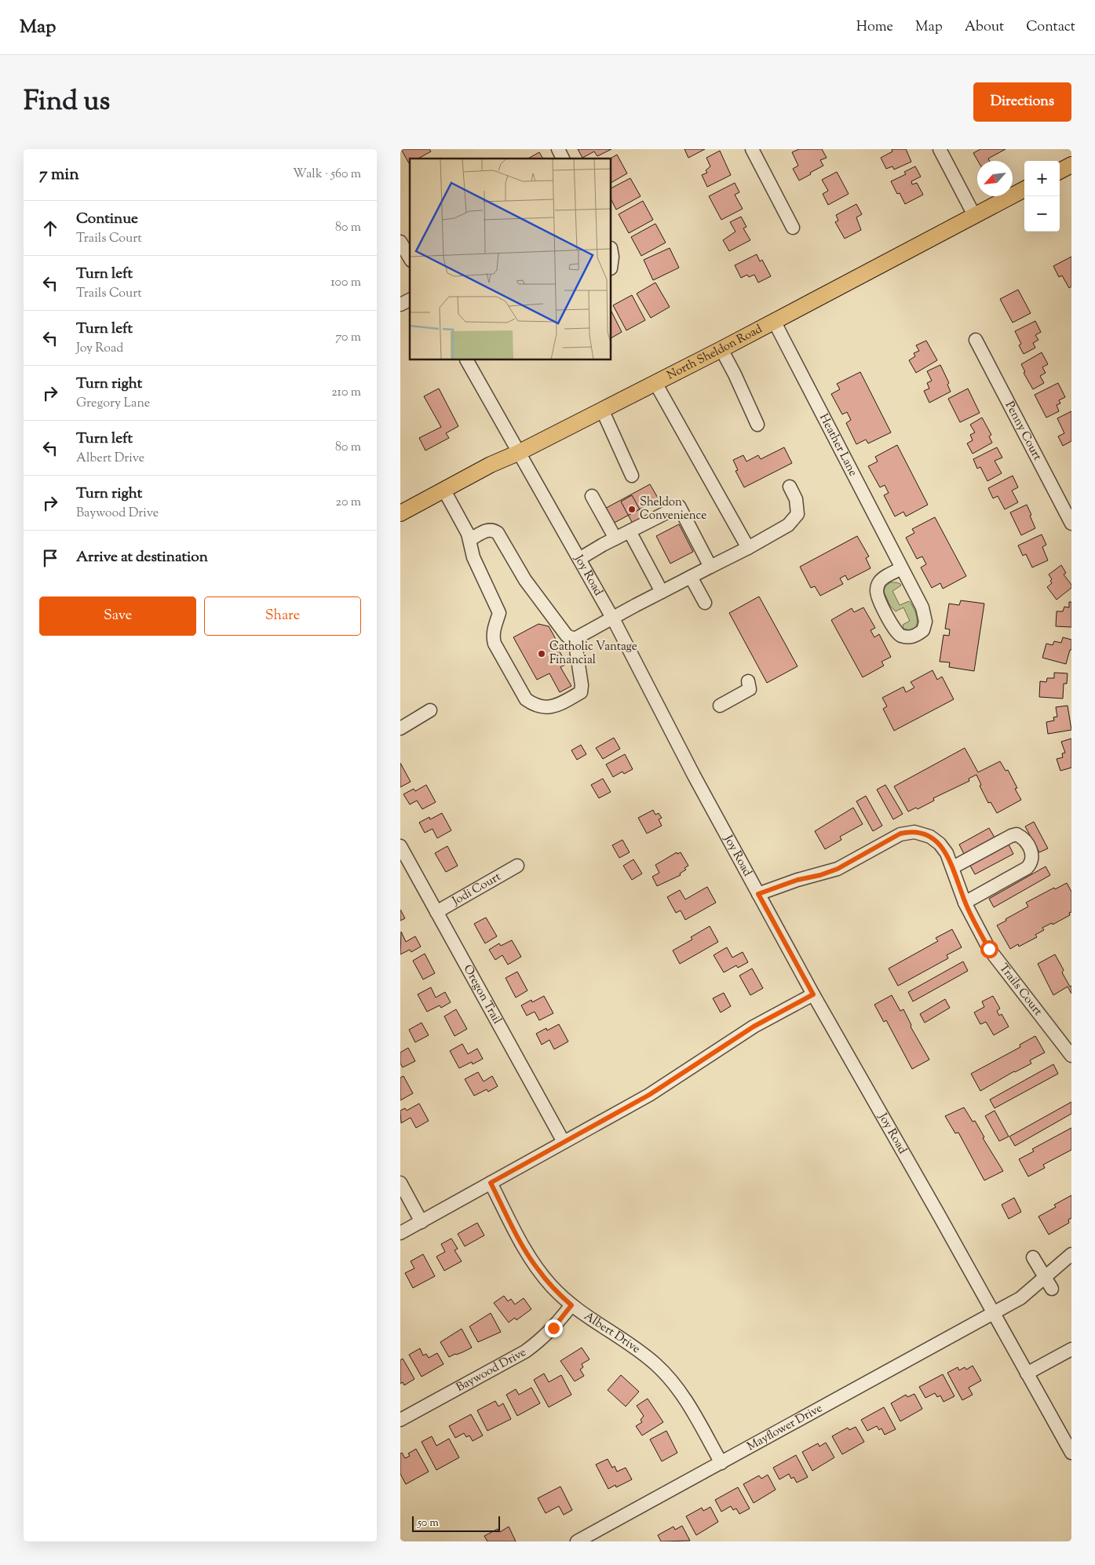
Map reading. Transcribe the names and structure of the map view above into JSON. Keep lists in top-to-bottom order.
{
  "streets": {
    "main road": ["North Sheldon Road"],
    "street": [
      "Penny Court",
      "Heather Lane",
      "Joy Road",
      "Jodi Court",
      "Trails Court",
      "Oregon Trail",
      "Albert Drive",
      "Baywood Drive",
      "Mayflower Drive"
    ]
  },
  "crossings": [
    ["North Sheldon Road", "Heather Lane"],
    ["North Sheldon Road", "Joy Road"],
    ["Joy Road", "Trails Court"],
    ["Joy Road", "Mayflower Drive"],
    ["Jodi Court", "Oregon Trail"],
    ["Albert Drive", "Baywood Drive"],
    ["Albert Drive", "Mayflower Drive"]
  ],
  "places": ["Sheldon Convenience", "Catholic Vantage Financial"],
  "scale_bar": "50 m",
  "north": "bottom left",
  "page": {
    "header": "Map",
    "nav": [
      "Home",
      "Map",
      "About",
      "Contact"
    ],
    "title": "Find us",
    "buttons": [
      "Directions",
      ["Save", "Share"]
    ],
    "heading": ["7 min", "Walk · 560 m"],
    "map_buttons": ["+", "−"],
    "list": [
      ["Continue", "Trails Court", "80 m"],
      ["Turn left", "Trails Court", "100 m"],
      ["Turn left", "Joy Road", "70 m"],
      ["Turn right", "Gregory Lane", "210 m"],
      ["Turn left", "Albert Drive", "80 m"],
      ["Turn right", "Baywood Drive", "20 m"],
      "Arrive at destination"
    ],
    "scale": "50 m"
  }
}
